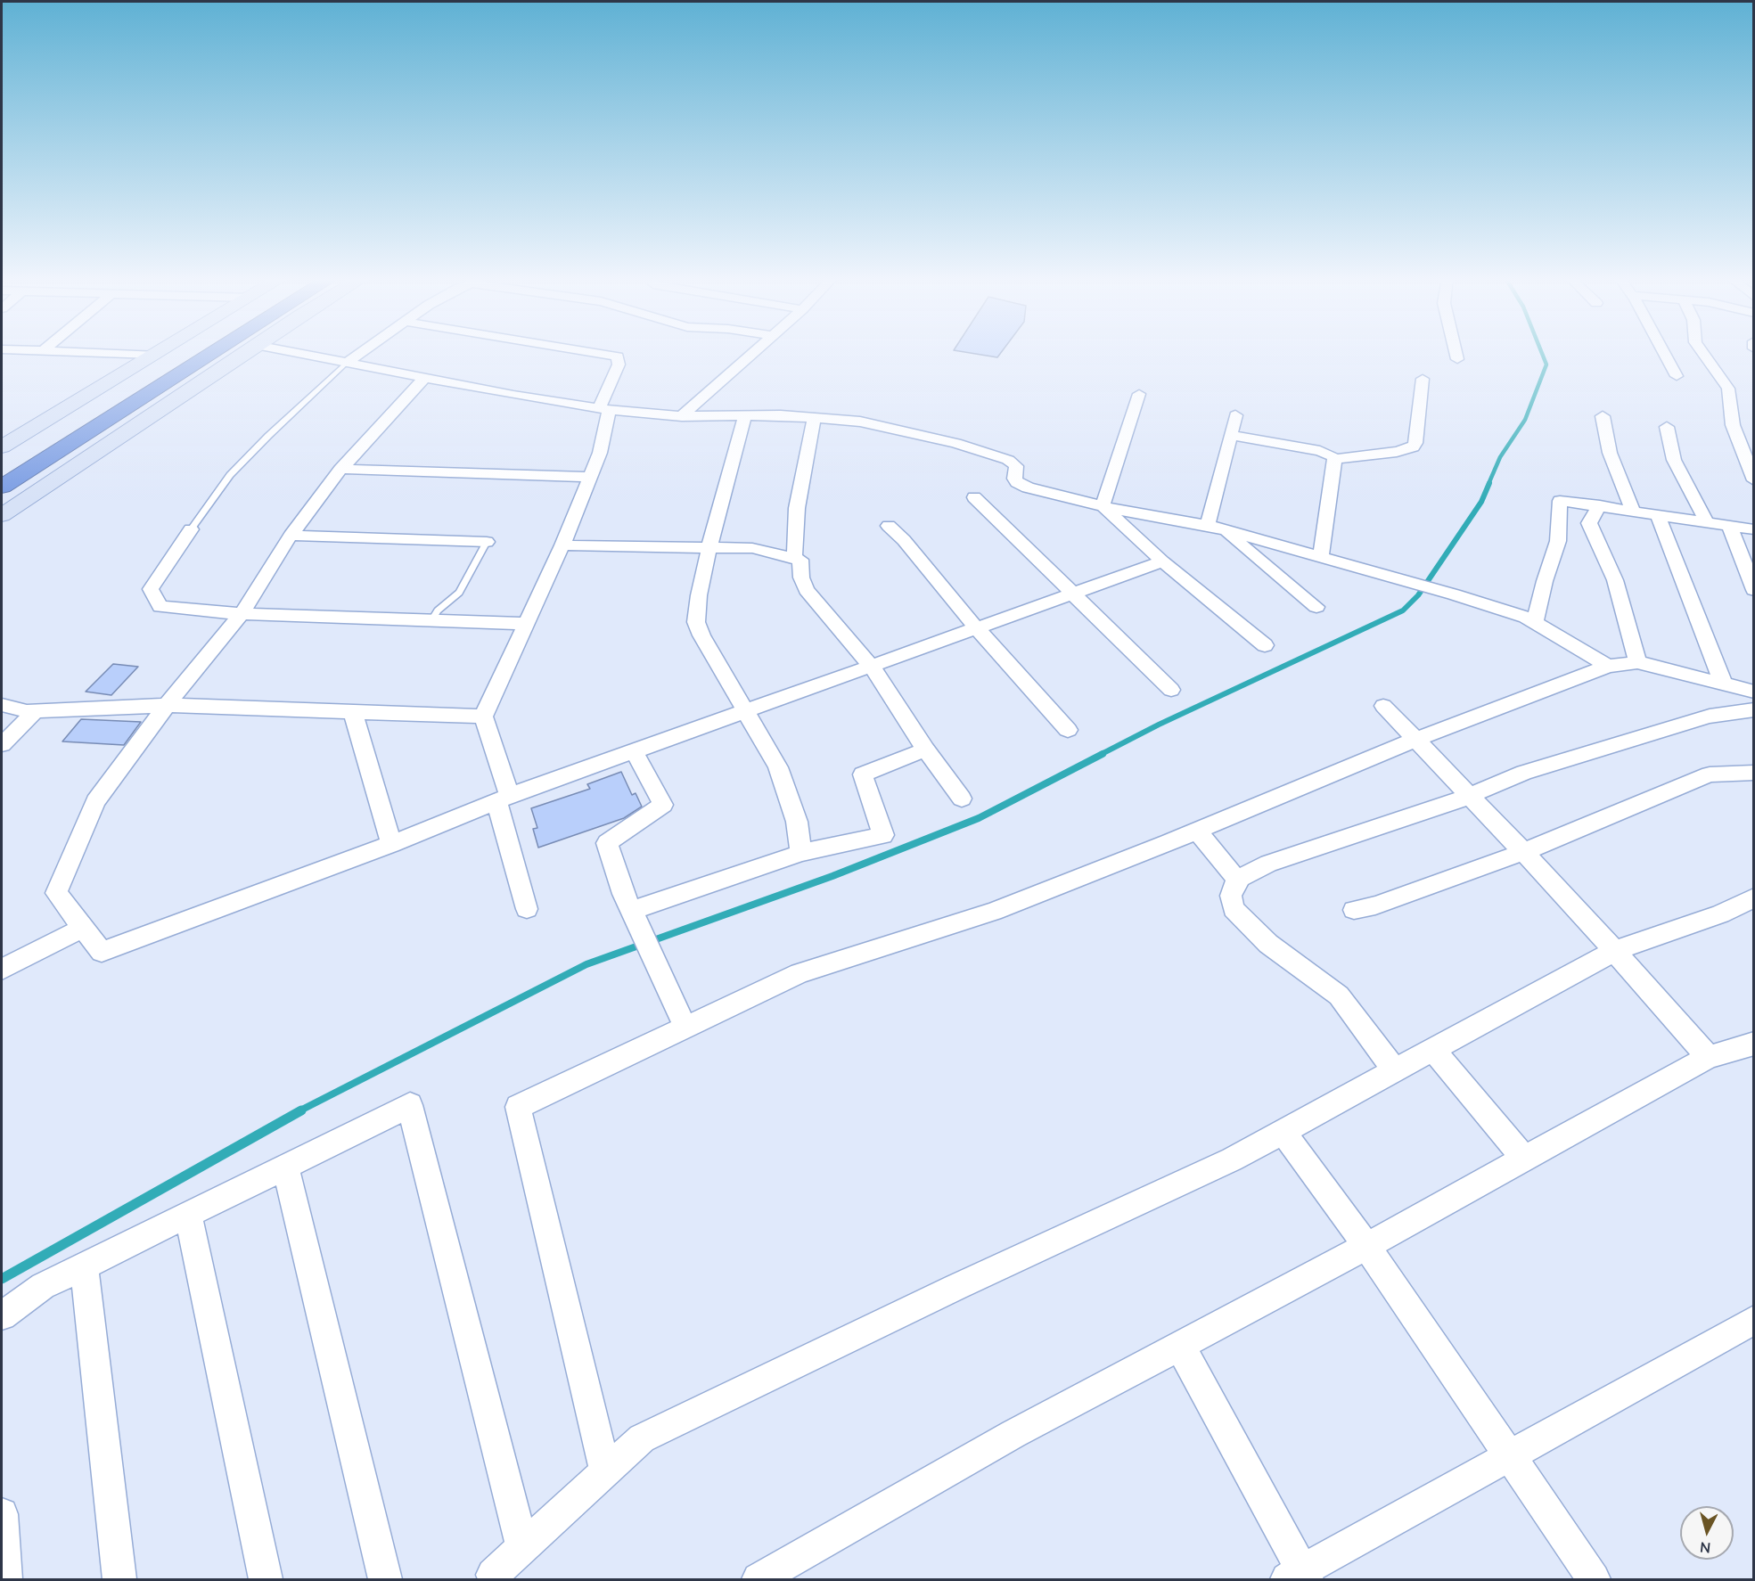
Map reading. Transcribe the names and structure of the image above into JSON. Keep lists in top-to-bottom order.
{
  "north": "bottom"
}
